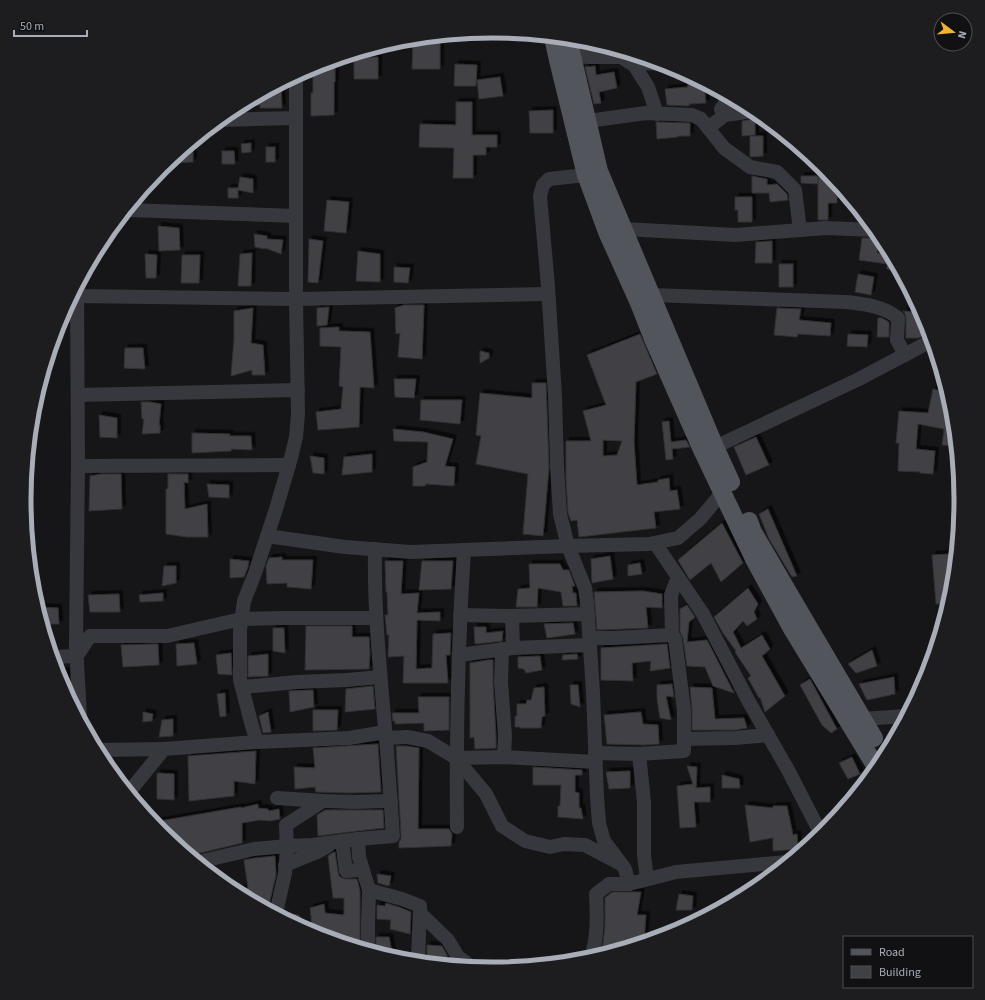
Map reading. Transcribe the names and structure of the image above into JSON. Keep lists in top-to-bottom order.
{
  "legend": ["Road", "Building"],
  "scale_bar": "50 m",
  "north": "right"
}
